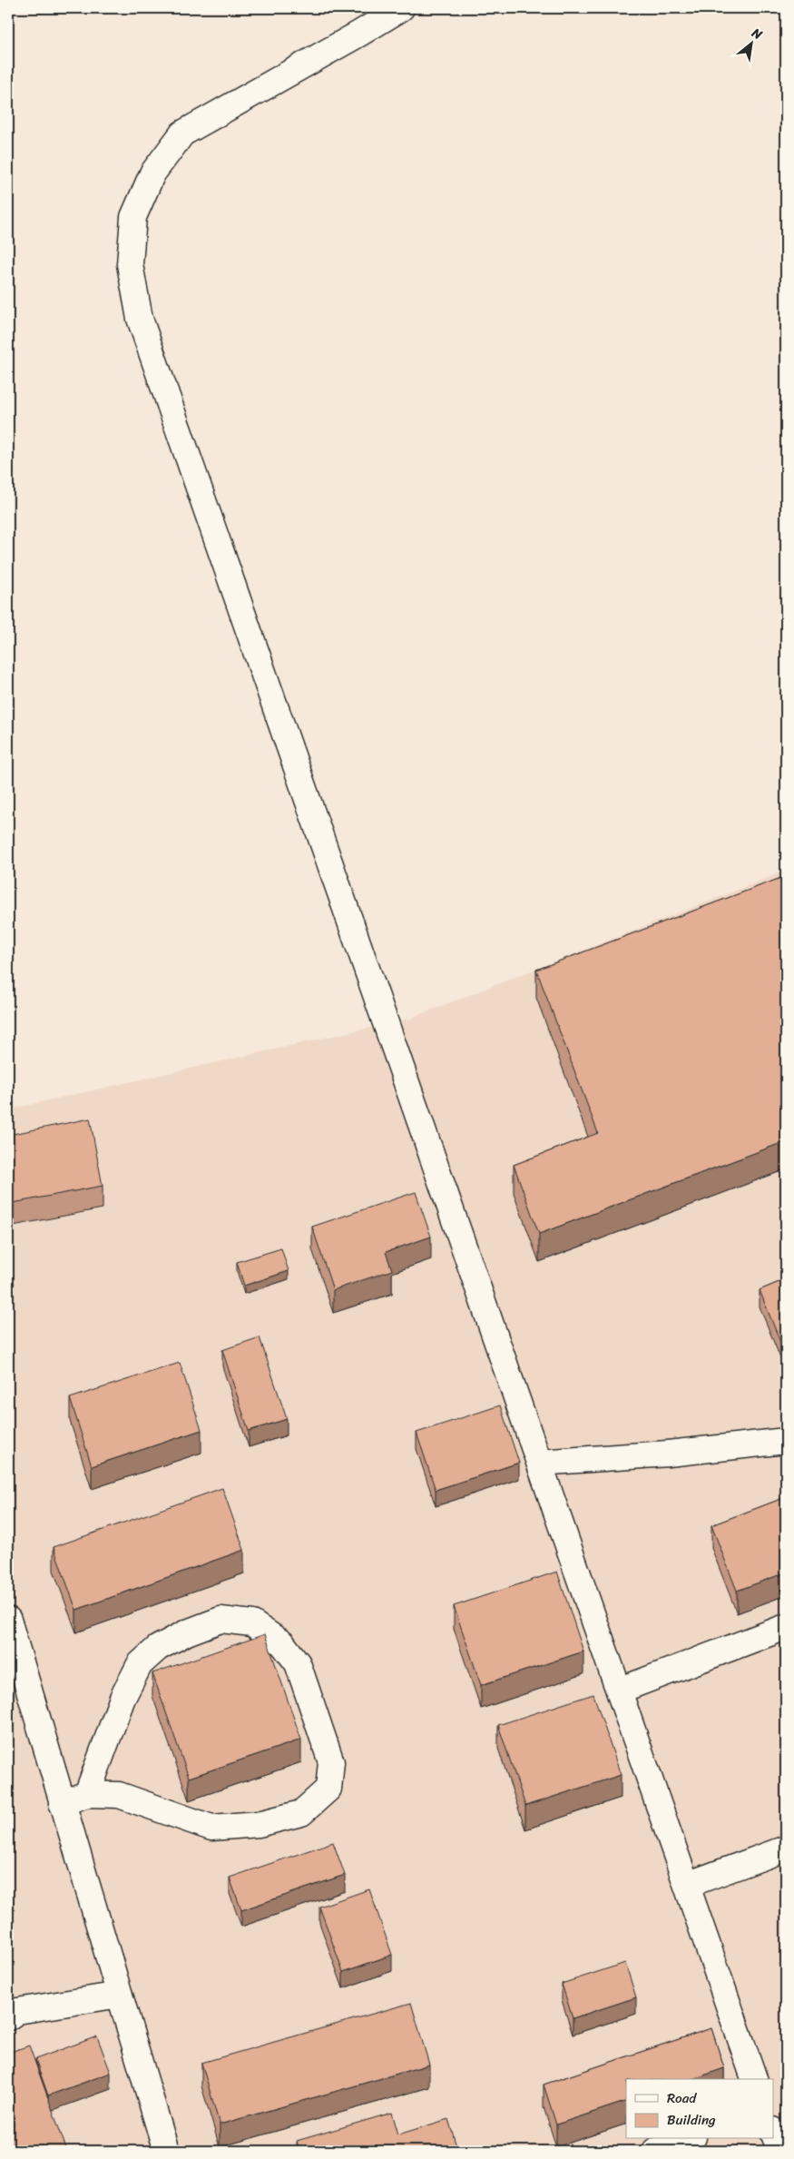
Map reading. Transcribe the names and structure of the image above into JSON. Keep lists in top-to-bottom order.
{
  "legend": ["Road", "Building"],
  "north": "top right"
}
